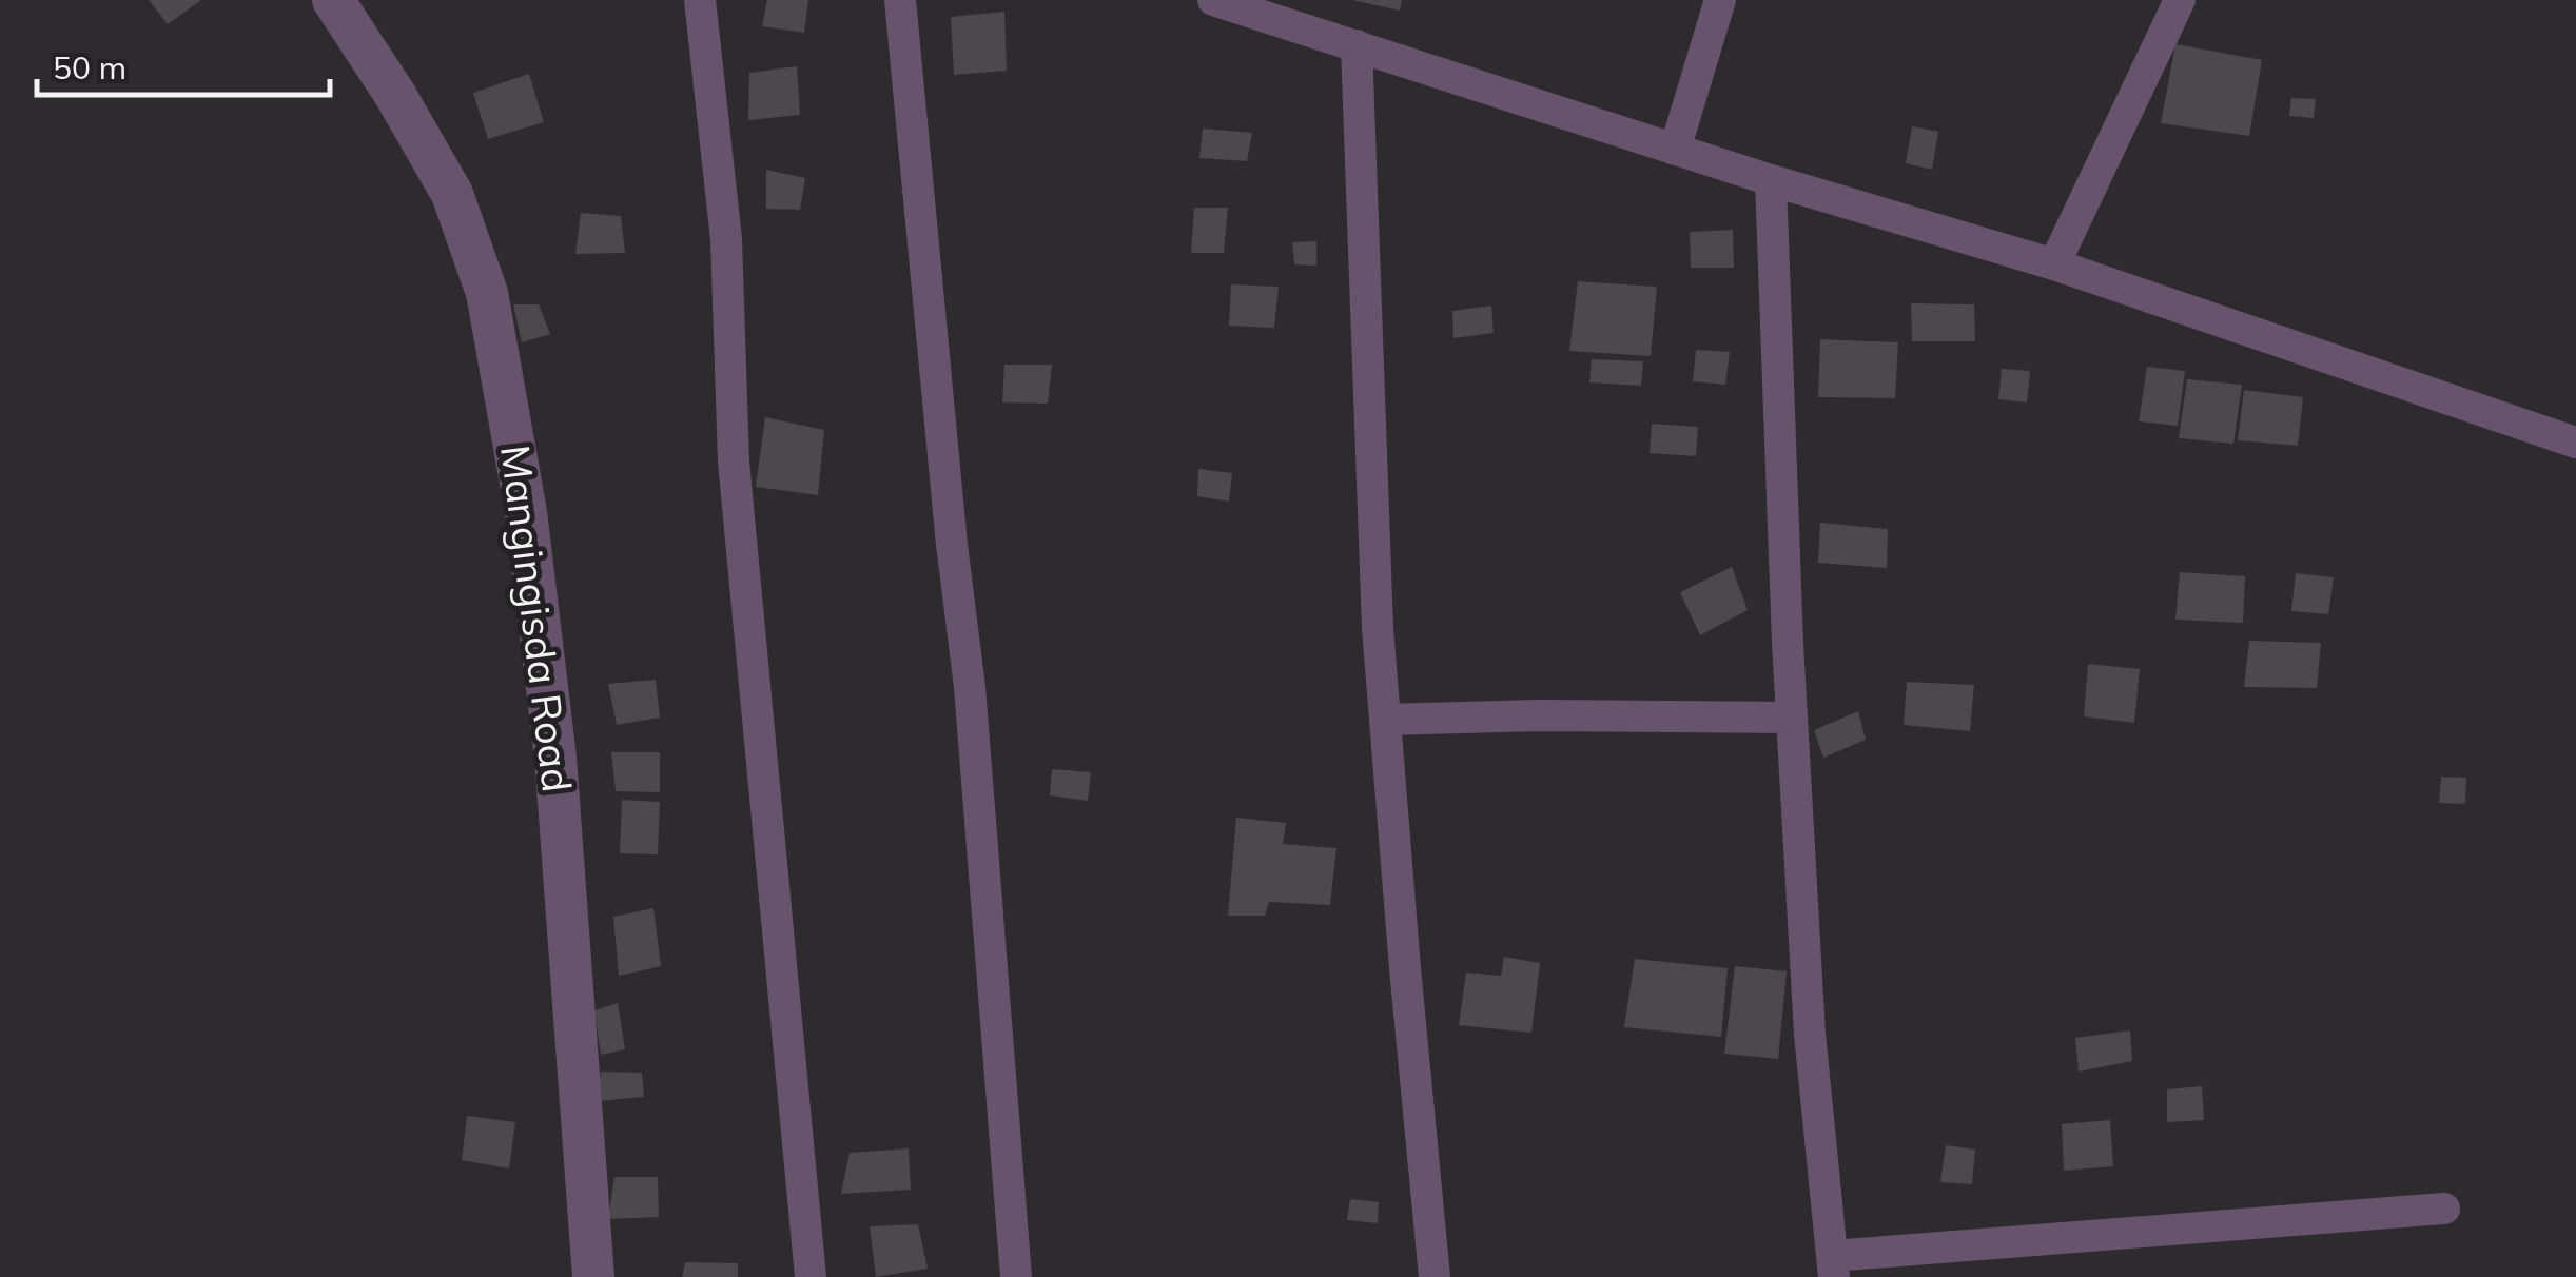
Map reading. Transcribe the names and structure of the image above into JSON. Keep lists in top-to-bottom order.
{
  "streets": {
    "street": ["Mangingisda Road"]
  },
  "scale_bar": "50 m"
}
